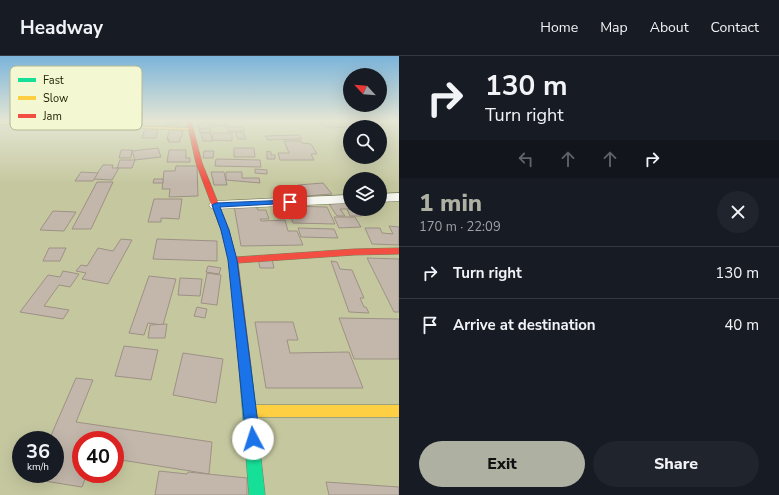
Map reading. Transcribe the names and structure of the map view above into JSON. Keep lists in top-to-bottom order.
{
  "legend": ["Fast", "Slow", "Jam"],
  "north": "top left",
  "page": {
    "header": "Headway",
    "nav": [
      "Home",
      "Map",
      "About",
      "Contact"
    ],
    "turn": ["130 m", "Turn right"],
    "heading": ["1 min", "170 m · 22:09"],
    "list": [
      {
        "name": "Turn right",
        "value": "130 m"
      },
      {
        "name": "Arrive at destination",
        "value": "40 m"
      }
    ],
    "speed": "36 km/h",
    "limit": "40",
    "buttons": ["Exit", "Share"]
  }
}
